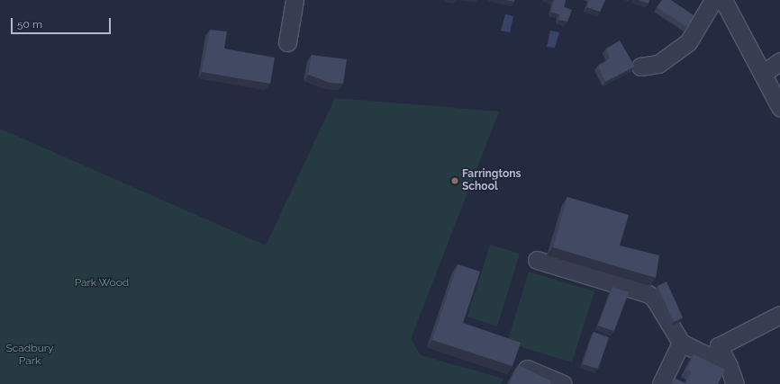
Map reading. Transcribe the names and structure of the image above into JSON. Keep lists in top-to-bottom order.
{
  "parks": ["Park Wood", "Scadbury Park"],
  "places": ["Farringtons School"],
  "scale_bar": "50 m"
}
